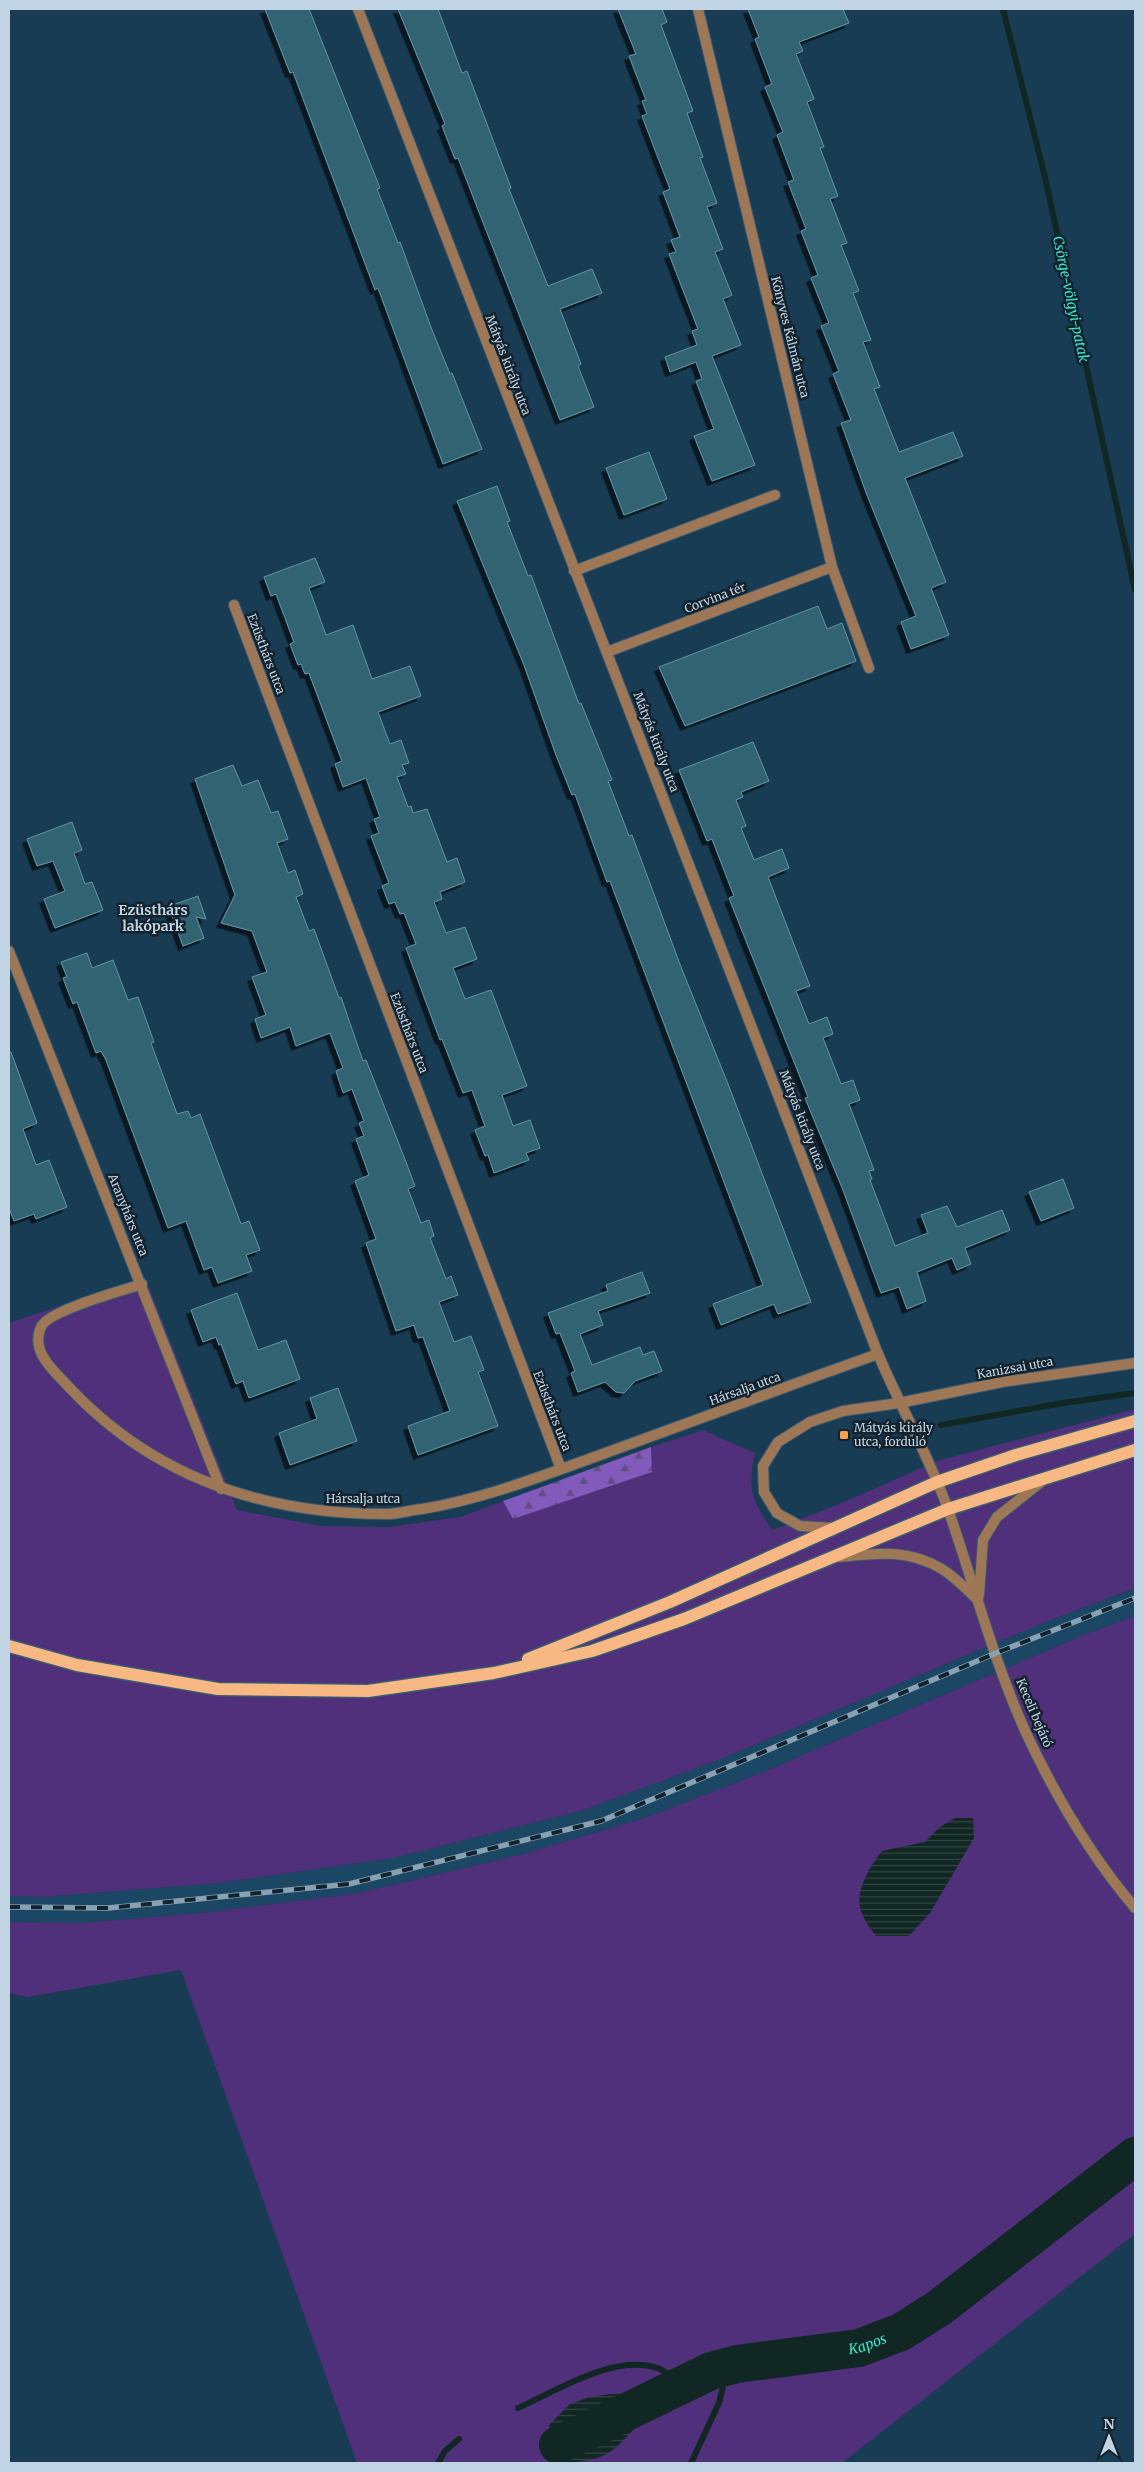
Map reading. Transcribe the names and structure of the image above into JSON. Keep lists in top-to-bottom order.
{
  "streets": {
    "street": [
      "Könyves Kálmán utca",
      "Mátyás király utca",
      "Corvina tér",
      "Ezüsthárs utca",
      "Aranyhárs utca",
      "Kanizsai utca",
      "Hársalja utca",
      "Keceli bejáró"
    ]
  },
  "crossings": [
    ["Könyves Kálmán utca", "Corvina tér"],
    ["Mátyás király utca", "Corvina tér"],
    ["Mátyás király utca", "Kanizsai utca"],
    ["Mátyás király utca", "Hársalja utca"],
    ["Mátyás király utca", "Keceli bejáró"],
    ["Ezüsthárs utca", "Hársalja utca"],
    ["Aranyhárs utca", "Hársalja utca"]
  ],
  "districts": ["Ezüsthárs lakópark"],
  "water": ["Csörge-völgyi-patak", "Kapos"],
  "places": {
    "transit": ["Mátyás király utca, forduló"]
  },
  "north": "top"
}
